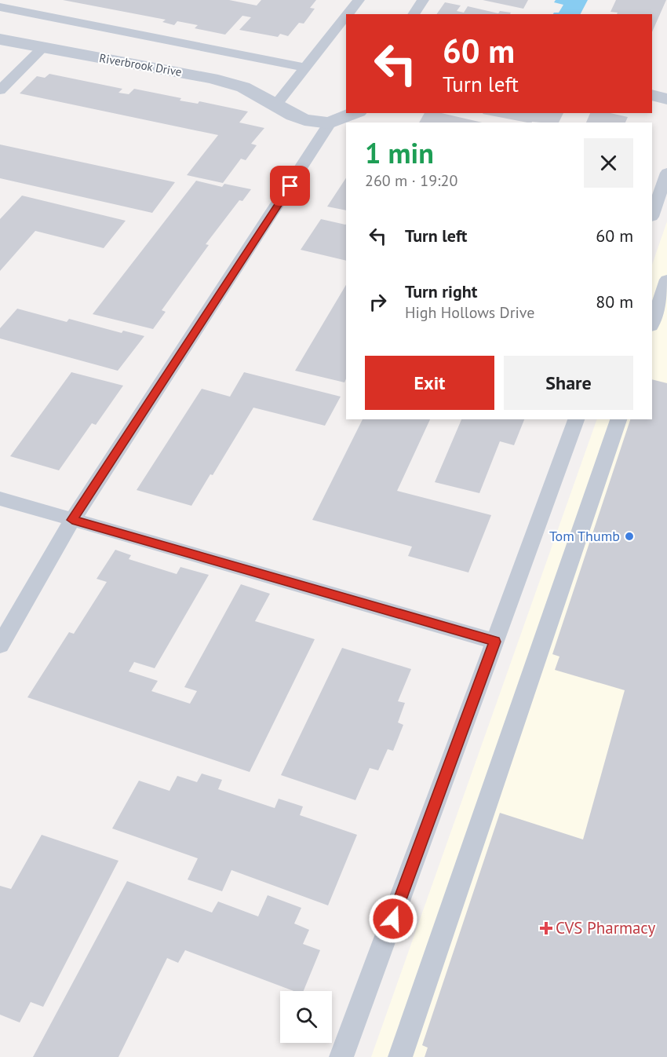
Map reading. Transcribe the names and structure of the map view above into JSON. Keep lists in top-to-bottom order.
{
  "streets": {
    "street": ["Riverbrook Drive"]
  },
  "places": {
    "other": ["Tom Thumb"],
    "health": ["CVS Pharmacy"]
  },
  "page": {
    "turn": ["60 m", "Turn left"],
    "heading": ["1 min", "260 m · 19:20"],
    "list": [
      {
        "name": "Turn left",
        "value": "60 m"
      },
      {
        "name": "Turn right",
        "note": "High Hollows Drive",
        "value": "80 m"
      }
    ],
    "buttons": ["Exit", "Share"]
  }
}
